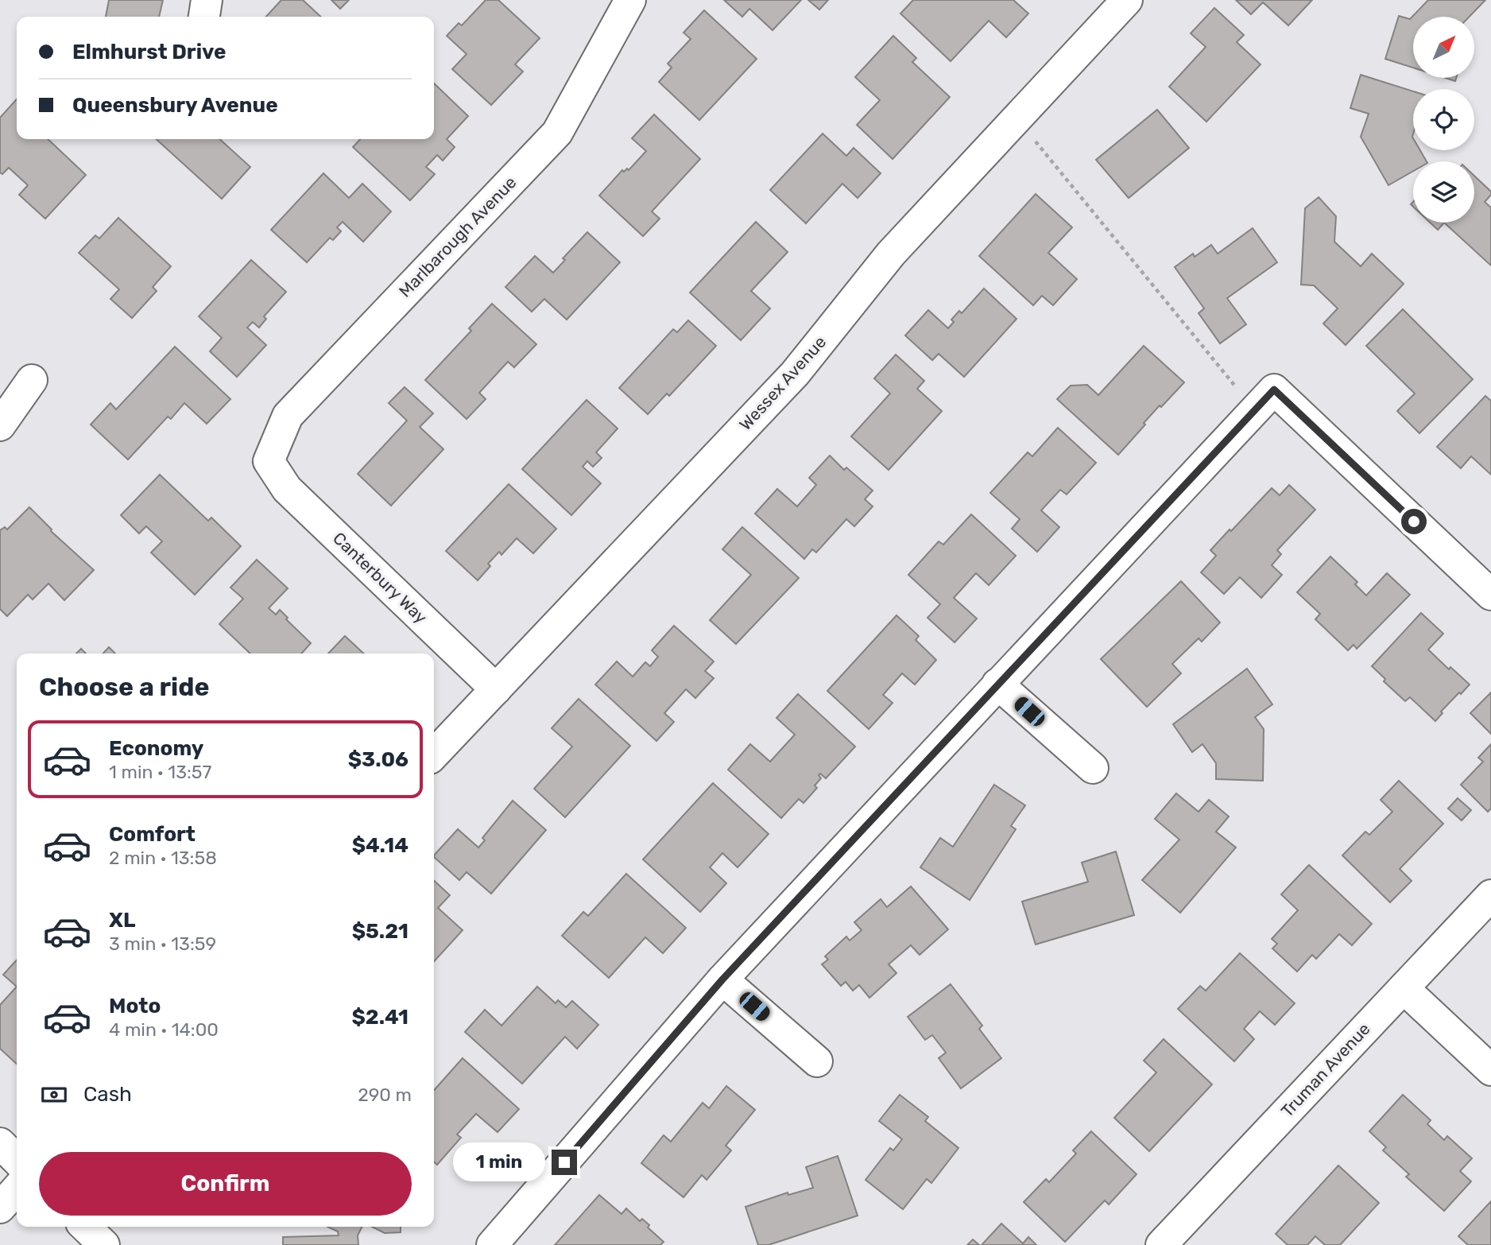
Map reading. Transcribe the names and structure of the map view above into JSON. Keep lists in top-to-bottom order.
{
  "streets": {
    "street": [
      "Marlbarough Avenue",
      "Wessex Avenue",
      "Canterbury Way",
      "Truman Avenue"
    ]
  },
  "crossings": [
    ["Marlbarough Avenue", "Canterbury Way"],
    ["Wessex Avenue", "Canterbury Way"]
  ],
  "north": "top right",
  "page": {
    "banner": ["Elmhurst Drive", "Queensbury Avenue"],
    "heading": "Choose a ride",
    "list": [
      {
        "name": "Economy",
        "note": "1 min · 13:57",
        "value": "$3.06"
      },
      {
        "name": "Comfort",
        "note": "2 min · 13:58",
        "value": "$4.14"
      },
      {
        "name": "XL",
        "note": "3 min · 13:59",
        "value": "$5.21"
      },
      {
        "name": "Moto",
        "note": "4 min · 14:00",
        "value": "$2.41"
      }
    ],
    "pay": ["Cash", "290 m"],
    "buttons": "Confirm",
    "bubble": "1 min"
  }
}
